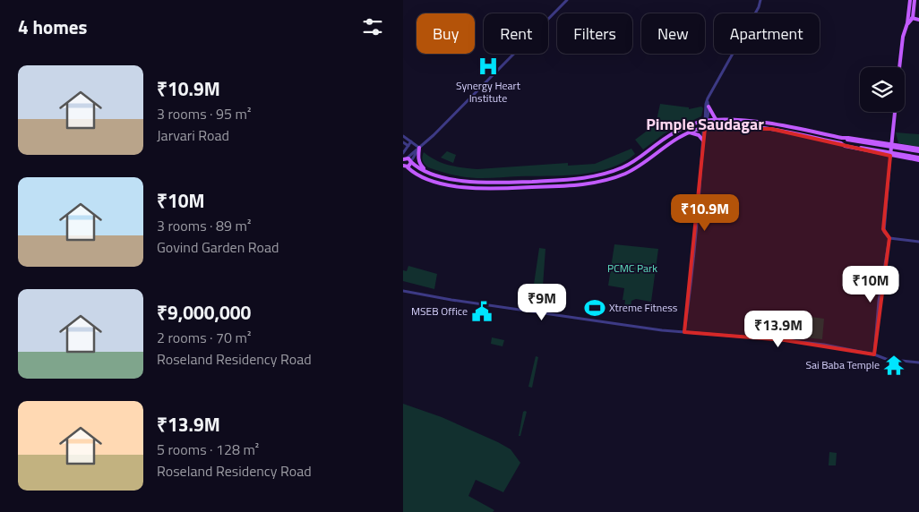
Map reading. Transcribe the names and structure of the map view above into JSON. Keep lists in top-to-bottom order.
{
  "districts": ["Pimple Saudagar"],
  "parks": ["PCMC Park"],
  "places": {
    "hospital": ["Synergy Heart Institute"],
    "sports": ["Xtreme Fitness"],
    "public building": ["MSEB Office"],
    "temple": ["Sai Baba Temple"]
  },
  "page": {
    "heading": "4 homes",
    "chip": [
      "Buy",
      "Rent",
      "Filters",
      "New",
      "Apartment"
    ],
    "list": [
      {
        "name": "₹10.9M",
        "note": "3 rooms · 95 m² · Jarvari Road"
      },
      {
        "name": "₹10M",
        "note": "3 rooms · 89 m² · Govind Garden Road"
      },
      {
        "name": "₹9,000,000",
        "note": "2 rooms · 70 m² · Roseland Residency Road"
      },
      {
        "name": "₹13.9M",
        "note": "5 rooms · 128 m² · Roseland Residency Road"
      }
    ],
    "price": [
      "₹10.9M",
      "₹10M",
      "₹9M",
      "₹13.9M"
    ]
  }
}
